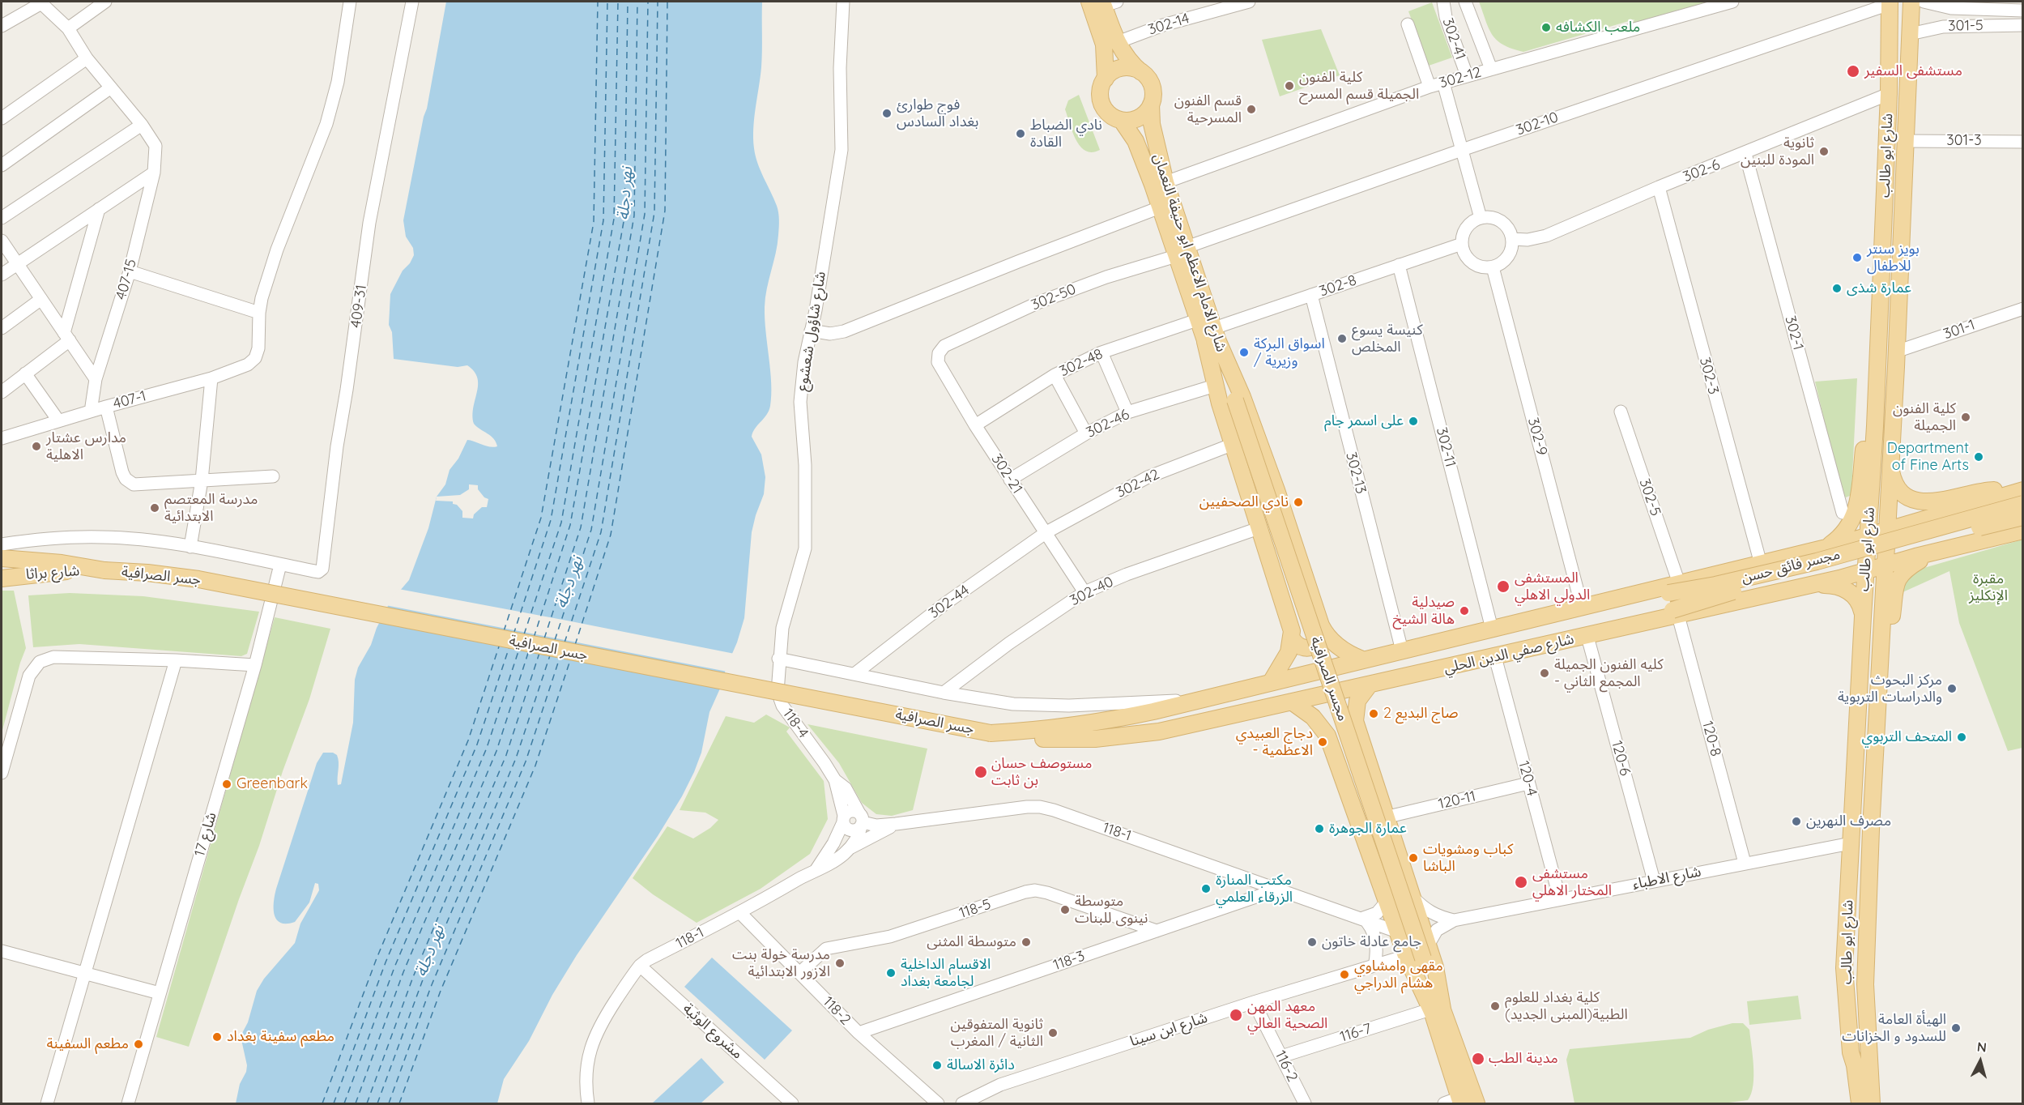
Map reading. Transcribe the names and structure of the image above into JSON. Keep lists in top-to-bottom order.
{
  "streets": {
    "main road": [
      "شارع ابو طالب",
      "شارع الامام الاعظم ابو حنيفة النعمان",
      "مجسر فائق حسن",
      "شارع براثا",
      "جسر الصرافية",
      "شارع صفي الدين الحلي",
      "مجسر الصرافية"
    ],
    "street": [
      "302-14",
      "301-5",
      "302-41",
      "302-12",
      "302-10",
      "301-3",
      "302-6",
      "407-15",
      "302-8",
      "302-50",
      "409-31",
      "301-1",
      "شارع شاؤول شعشوع",
      "302-1",
      "302-48",
      "302-3",
      "407-1",
      "302-46",
      "302-9",
      "302-11",
      "302-13",
      "302-21",
      "302-42",
      "302-5",
      "302-40",
      "302-44",
      "118-4",
      "120-8",
      "120-6",
      "120-4",
      "120-11",
      "118-1",
      "شارع 17",
      "شارع الاطباء",
      "118-5",
      "118-3",
      "118-2",
      "شارع ابن سينا",
      "مشروع الوثبة",
      "116-7",
      "116-2"
    ]
  },
  "crossings": [
    ["301-5", "شارع ابو طالب"],
    ["302-41", "302-12"],
    ["302-12", "شارع الامام الاعظم ابو حنيفة النعمان"],
    ["302-10", "شارع ابو طالب"],
    ["302-10", "شارع الامام الاعظم ابو حنيفة النعمان"],
    ["302-10", "302-50"],
    ["301-3", "شارع ابو طالب"],
    ["شارع ابو طالب", "302-6"],
    ["شارع ابو طالب", "301-1"],
    ["شارع ابو طالب", "شارع الاطباء"],
    ["302-6", "302-8"],
    ["302-6", "302-1"],
    ["302-6", "302-3"],
    ["302-6", "302-9"],
    ["شارع الامام الاعظم ابو حنيفة النعمان", "302-8"],
    ["شارع الامام الاعظم ابو حنيفة النعمان", "302-50"],
    ["شارع الامام الاعظم ابو حنيفة النعمان", "302-48"],
    ["شارع الامام الاعظم ابو حنيفة النعمان", "مجسر الصرافية"],
    ["407-15", "407-1"],
    ["302-8", "302-9"],
    ["302-8", "302-11"],
    ["302-8", "302-13"],
    ["302-50", "302-21"],
    ["409-31", "شارع 17"],
    ["شارع شاؤول شعشوع", "118-4"],
    ["302-48", "302-21"],
    ["302-46", "302-21"],
    ["302-9", "شارع صفي الدين الحلي"],
    ["302-11", "شارع صفي الدين الحلي"],
    ["302-13", "شارع صفي الدين الحلي"],
    ["302-21", "302-42"],
    ["302-21", "302-40"],
    ["302-21", "302-44"],
    ["302-42", "302-44"],
    ["302-5", "مجسر فائق حسن"],
    ["مجسر فائق حسن", "شارع صفي الدين الحلي"],
    ["مجسر فائق حسن", "120-8"],
    ["شارع براثا", "جسر الصرافية"],
    ["جسر الصرافية", "شارع صفي الدين الحلي"],
    ["شارع صفي الدين الحلي", "120-6"],
    ["شارع صفي الدين الحلي", "120-4"],
    ["مجسر الصرافية", "شارع ابن سينا"],
    ["118-4", "118-1"],
    ["120-8", "شارع الاطباء"],
    ["120-6", "شارع الاطباء"],
    ["120-4", "120-11"],
    ["120-4", "شارع الاطباء"],
    ["118-1", "118-3"],
    ["118-1", "118-2"],
    ["118-1", "مشروع الوثبة"],
    ["118-5", "118-3"],
    ["118-5", "118-2"],
    ["118-3", "118-2"],
    ["شارع ابن سينا", "116-2"],
    ["116-7", "116-2"]
  ],
  "water": ["نهر دجلة"],
  "parks": ["مقبرة الإنكليز"],
  "places": [
    "ملعب الكشافه",
    "مستشفى السفير",
    "كلية الفنون الجميلة قسم المسرح",
    "قسم الفنون المسرحية",
    "فوج طوارئ بغداد السادس",
    "نادي الضباط القادة",
    "ثانوية المودة للبنين",
    "بويز سنتر للاطفال",
    "عمارة شذى",
    "كنيسة يسوع المخلص",
    "اسواق البركة / وزيرية",
    "كلية الفنون الجميلة",
    "علی اسمر جام",
    "مدارس عشتار الاهلية",
    "Department of Fine Arts",
    "نادي الصحفيين",
    "مدرسة المعتصم الابتدائية",
    "المستشفى الدولي الاهلي",
    "صيدلية هالة الشيخ",
    "كليه الفنون الجميلة - المجمع الثاني",
    "مركز البحوث والدراسات التربوية",
    "صاج البديع 2",
    "المتحف التربوي",
    "دجاج العبيدي - الاعظمية",
    "مستوصف حسان بن ثابت",
    "Greenbark",
    "مصرف النهرين",
    "عمارة الجوهرة",
    "كباب ومشويات الباشا",
    "مستشفى المختار الاهلي",
    "مكتب المنارة الزرقاء العلمي",
    "متوسطة نينوى للبنات",
    "متوسطة المثنى",
    "جامع عادلة خاتون",
    "مدرسة خولة بنت الازور الابتدائية",
    "الاقسام الداخلية لجامعة بغداد",
    "مقهى وامشاوي هشام الدراجي",
    "كلية بغداد للعلوم الطبية(المبنى الجديد)",
    "معهد المهن الصحية العالي",
    "الهيأة العامة للسدود و الخزانات",
    "ثانوية المتفوقين الثانية / المغرب",
    "مطعم سفينة بغداد",
    "مطعم السفينة",
    "مدينة الطب",
    "دائرة الاسالة"
  ],
  "north": "top"
}
